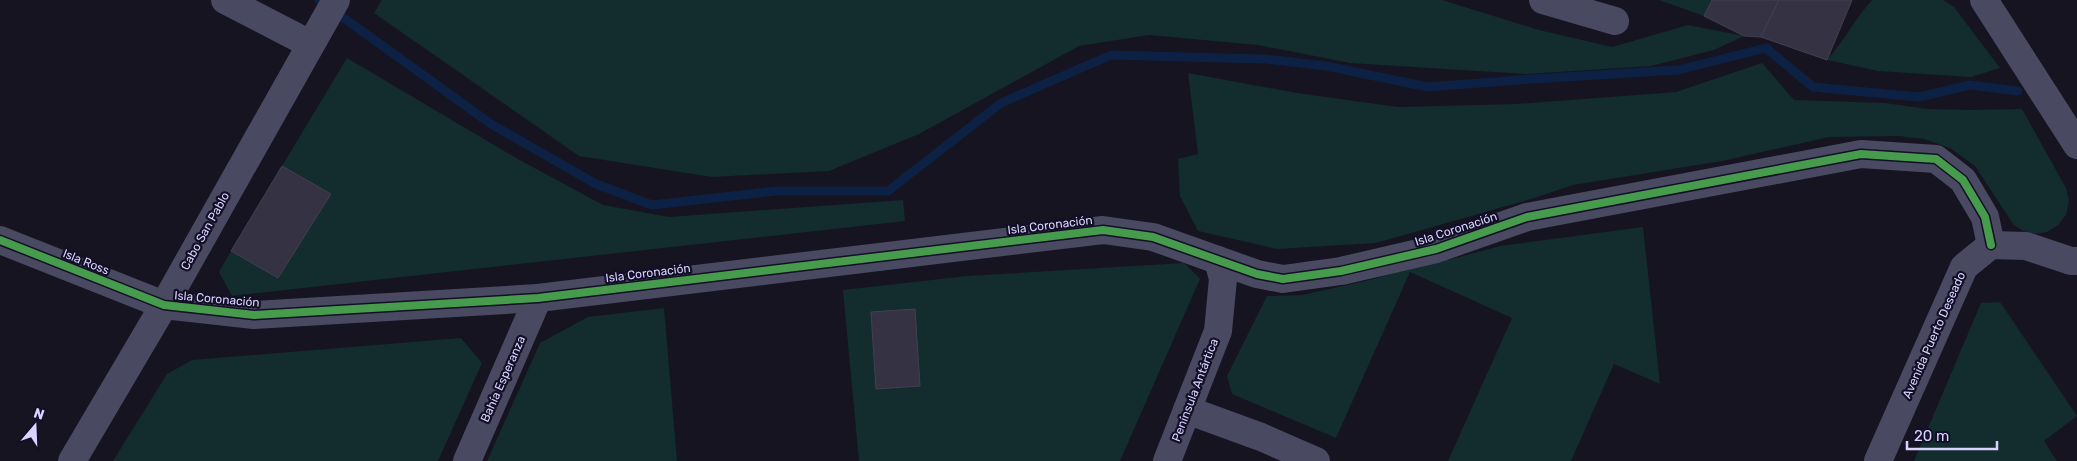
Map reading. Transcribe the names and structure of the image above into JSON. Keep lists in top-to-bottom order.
{
  "streets": {
    "street": [
      "Isla Coronación",
      "Cabo San Pablo",
      "Isla Ross",
      "Avenida Puerto Deseado",
      "Bahía Esperanza",
      "Península Antártica"
    ]
  },
  "crossings": [
    ["Isla Coronación", "Cabo San Pablo"],
    ["Isla Coronación", "Isla Ross"],
    ["Isla Coronación", "Avenida Puerto Deseado"],
    ["Isla Coronación", "Bahía Esperanza"],
    ["Isla Coronación", "Península Antártica"],
    ["Cabo San Pablo", "Isla Ross"]
  ],
  "scale_bar": "20 m",
  "north": "top"
}
